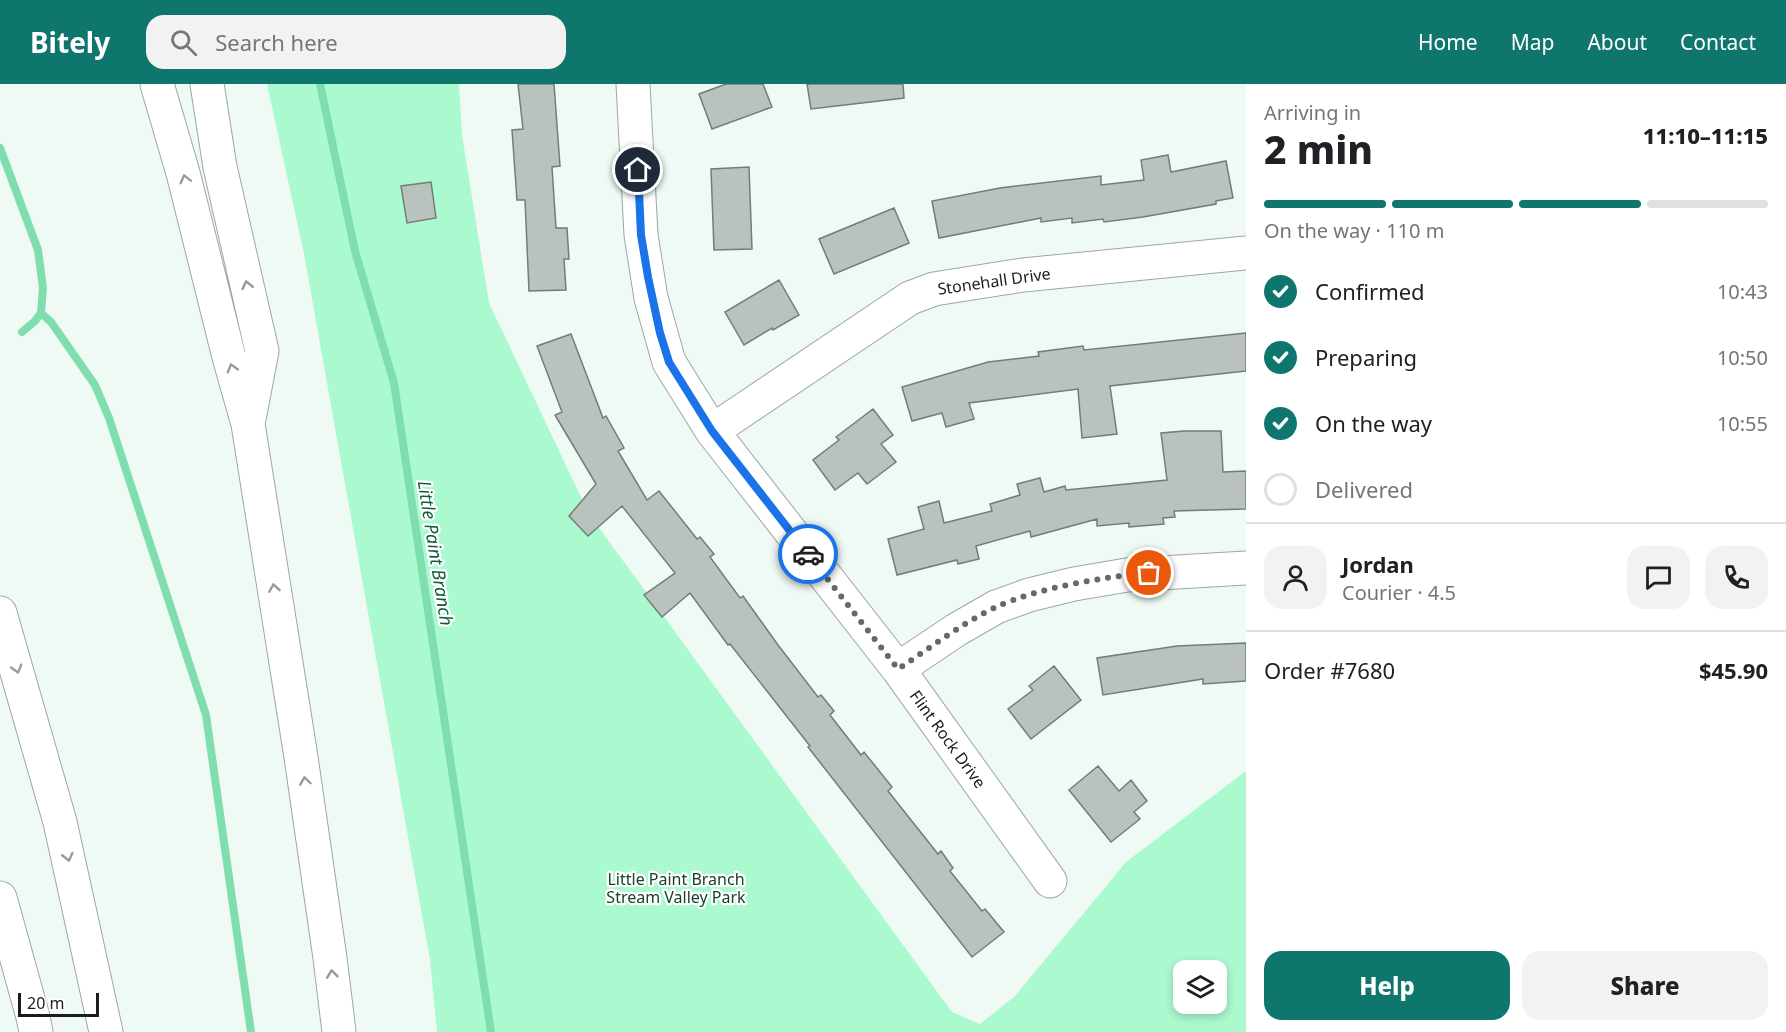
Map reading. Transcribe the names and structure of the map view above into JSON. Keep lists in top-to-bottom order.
{
  "streets": {
    "main road": ["Stonehall Drive", "Flint Rock Drive"]
  },
  "crossings": [
    ["Stonehall Drive", "Flint Rock Drive"]
  ],
  "water": ["Little Paint Branch"],
  "parks": ["Little Paint Branch Stream Valley Park"],
  "scale_bar": "20 m",
  "page": {
    "header": "Bitely",
    "search": "Search here",
    "nav": [
      "Home",
      "Map",
      "About",
      "Contact"
    ],
    "heading": ["2 min", "Arriving in", "11:10–11:15"],
    "panel": [
      "Jordan",
      "Courier · 4.5",
      "Order #7680",
      "$45.90"
    ],
    "bar": "On the way · 110 m",
    "list": [
      ["Confirmed", "10:43"],
      ["Preparing", "10:50"],
      ["On the way", "10:55"],
      "Delivered"
    ],
    "buttons": ["Help", "Share"],
    "scale": "20 m"
  }
}
